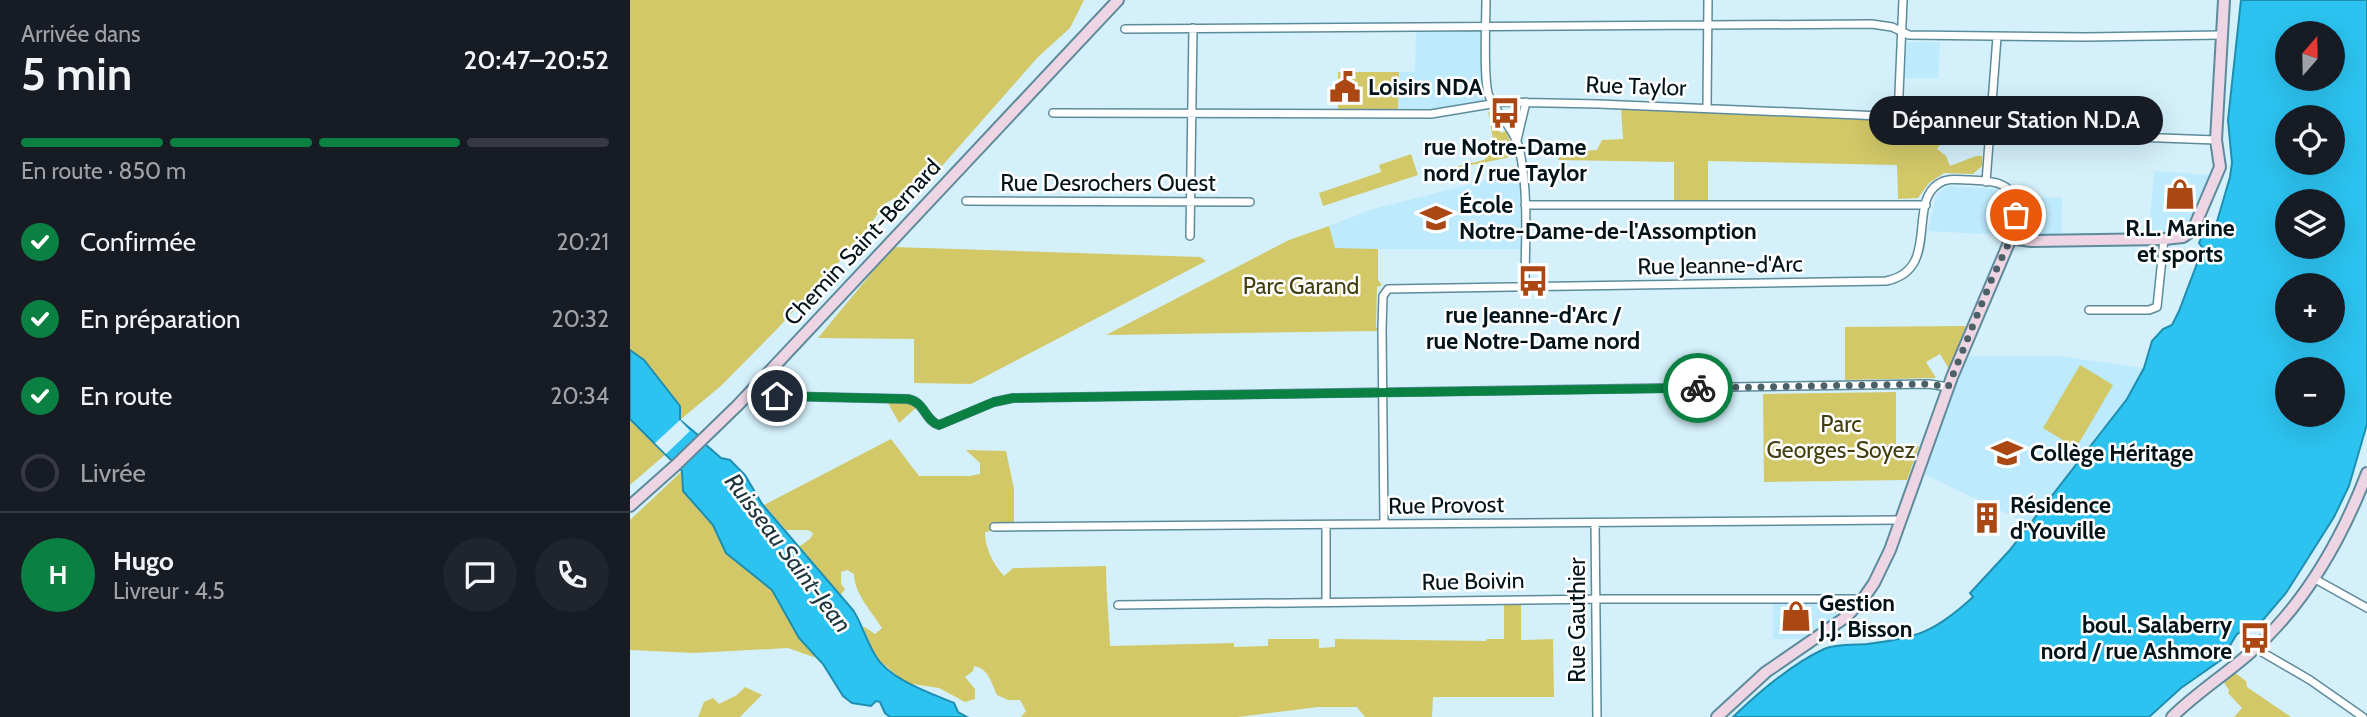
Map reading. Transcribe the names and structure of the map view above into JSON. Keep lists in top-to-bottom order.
{
  "streets": {
    "street": [
      "Rue Taylor",
      "Rue Desrochers Ouest",
      "Chemin Saint-Bernard",
      "Rue Jeanne-d'Arc",
      "Rue Provost",
      "Rue Boivin",
      "Rue Gauthier"
    ]
  },
  "crossings": [
    ["Rue Provost", "Rue Gauthier"],
    ["Rue Boivin", "Rue Gauthier"]
  ],
  "water": ["Ruisseau Saint-Jean"],
  "parks": ["Parc Garand", "Parc Georges-Soyez"],
  "places": {
    "public building": ["Loisirs NDA"],
    "bus stop": ["rue Notre-Dame nord / rue Taylor", "rue Jeanne-d'Arc / rue Notre-Dame nord", "boul. Salaberry nord / rue Ashmore"],
    "shop": ["R.L. Marine et sports", "Gestion J.J. Bisson"],
    "other": ["Dépanneur Station N.D.A"],
    "school or university": ["École Notre-Dame-de-l'Assomption", "Collège Héritage"],
    "building": ["Résidence d'Youville"]
  },
  "north": "top",
  "page": {
    "heading": ["5 min", "Arrivée dans", "20:47–20:52"],
    "panel": ["Hugo", "Livreur · 4.5"],
    "map_buttons": ["+", "−"],
    "bubble": "Dépanneur Station N.D.A",
    "bar": "En route · 850 m",
    "list": [
      ["Confirmée", "20:21"],
      ["En préparation", "20:32"],
      ["En route", "20:34"],
      "Livrée"
    ],
    "round": "H"
  }
}
